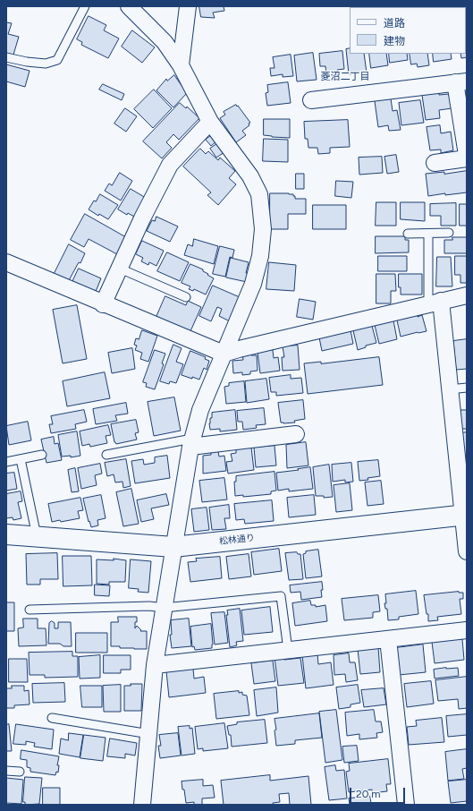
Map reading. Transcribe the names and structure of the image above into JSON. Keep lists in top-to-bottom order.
{
  "streets": {
    "street": ["松林通り"]
  },
  "districts": ["菱沼二丁目"],
  "legend": ["道路", "建物"],
  "scale_bar": "20 m"
}
